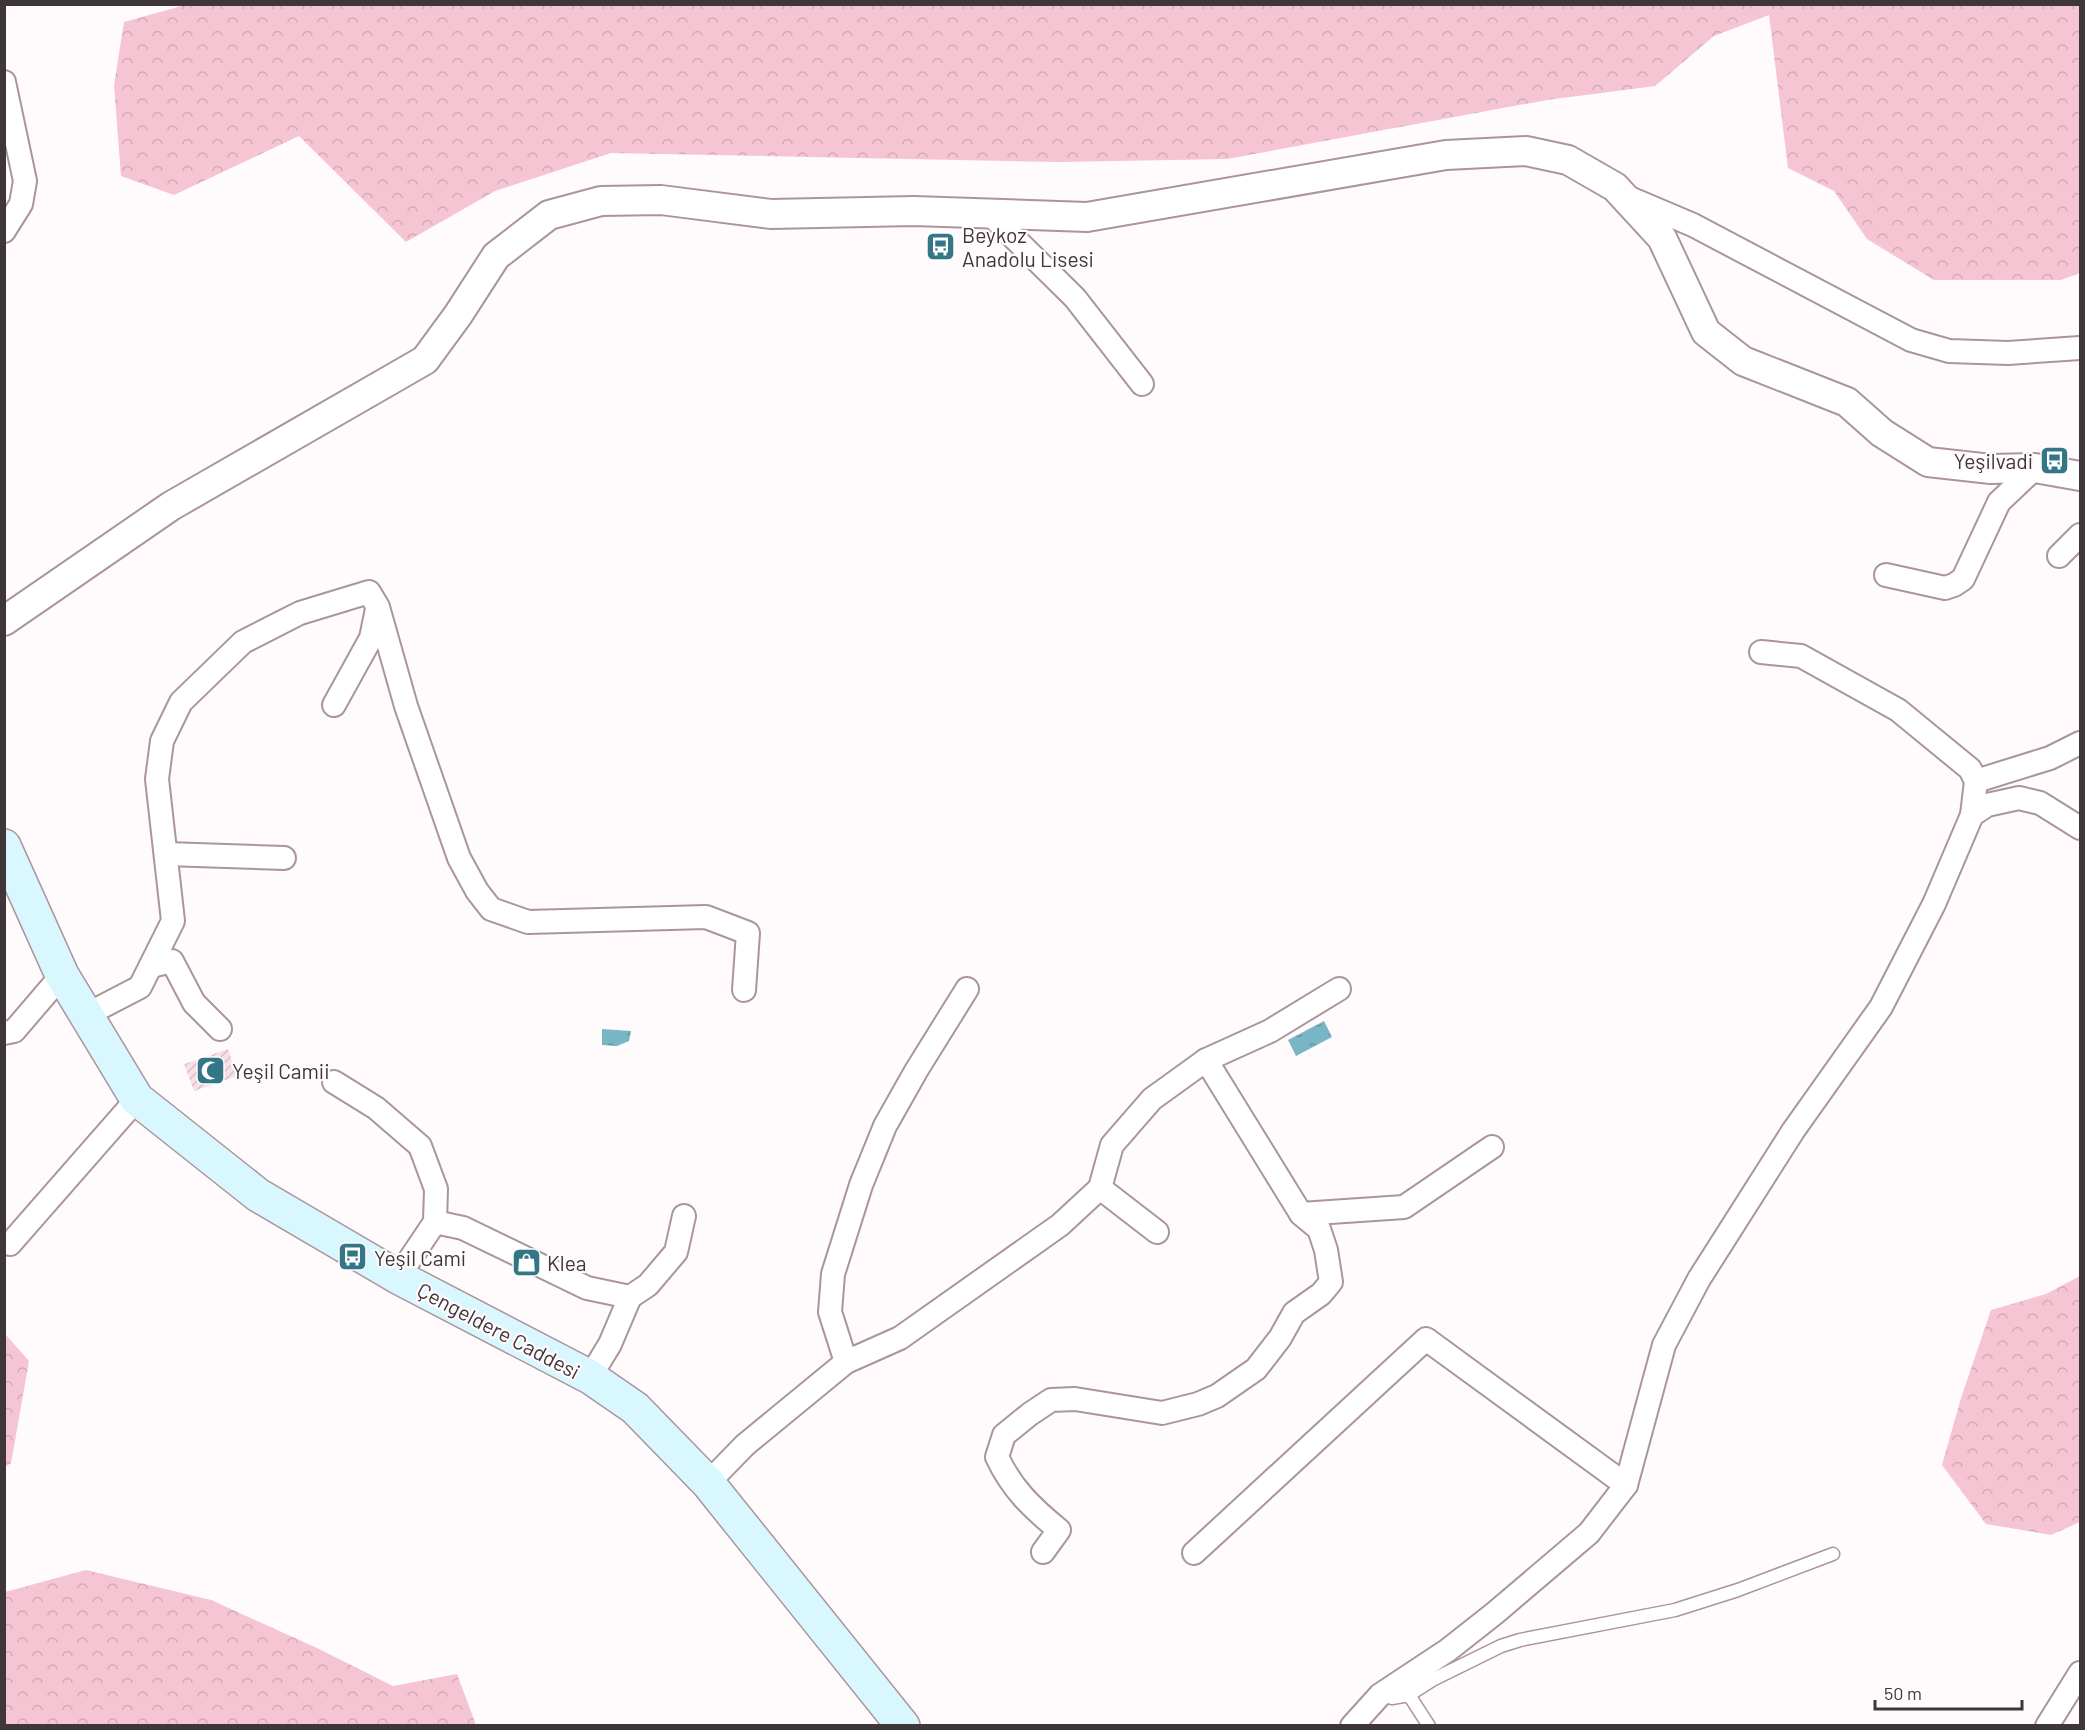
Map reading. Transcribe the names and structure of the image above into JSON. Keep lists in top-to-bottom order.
{
  "streets": {
    "main road": ["Çengeldere Caddesi"]
  },
  "places": {
    "bus stop": ["Beykoz Anadolu Lisesi", "Yeşilvadi", "Yeşil Cami"],
    "mosque": ["Yeşil Camii"],
    "shop": ["Klea"]
  },
  "scale_bar": "50 m"
}
